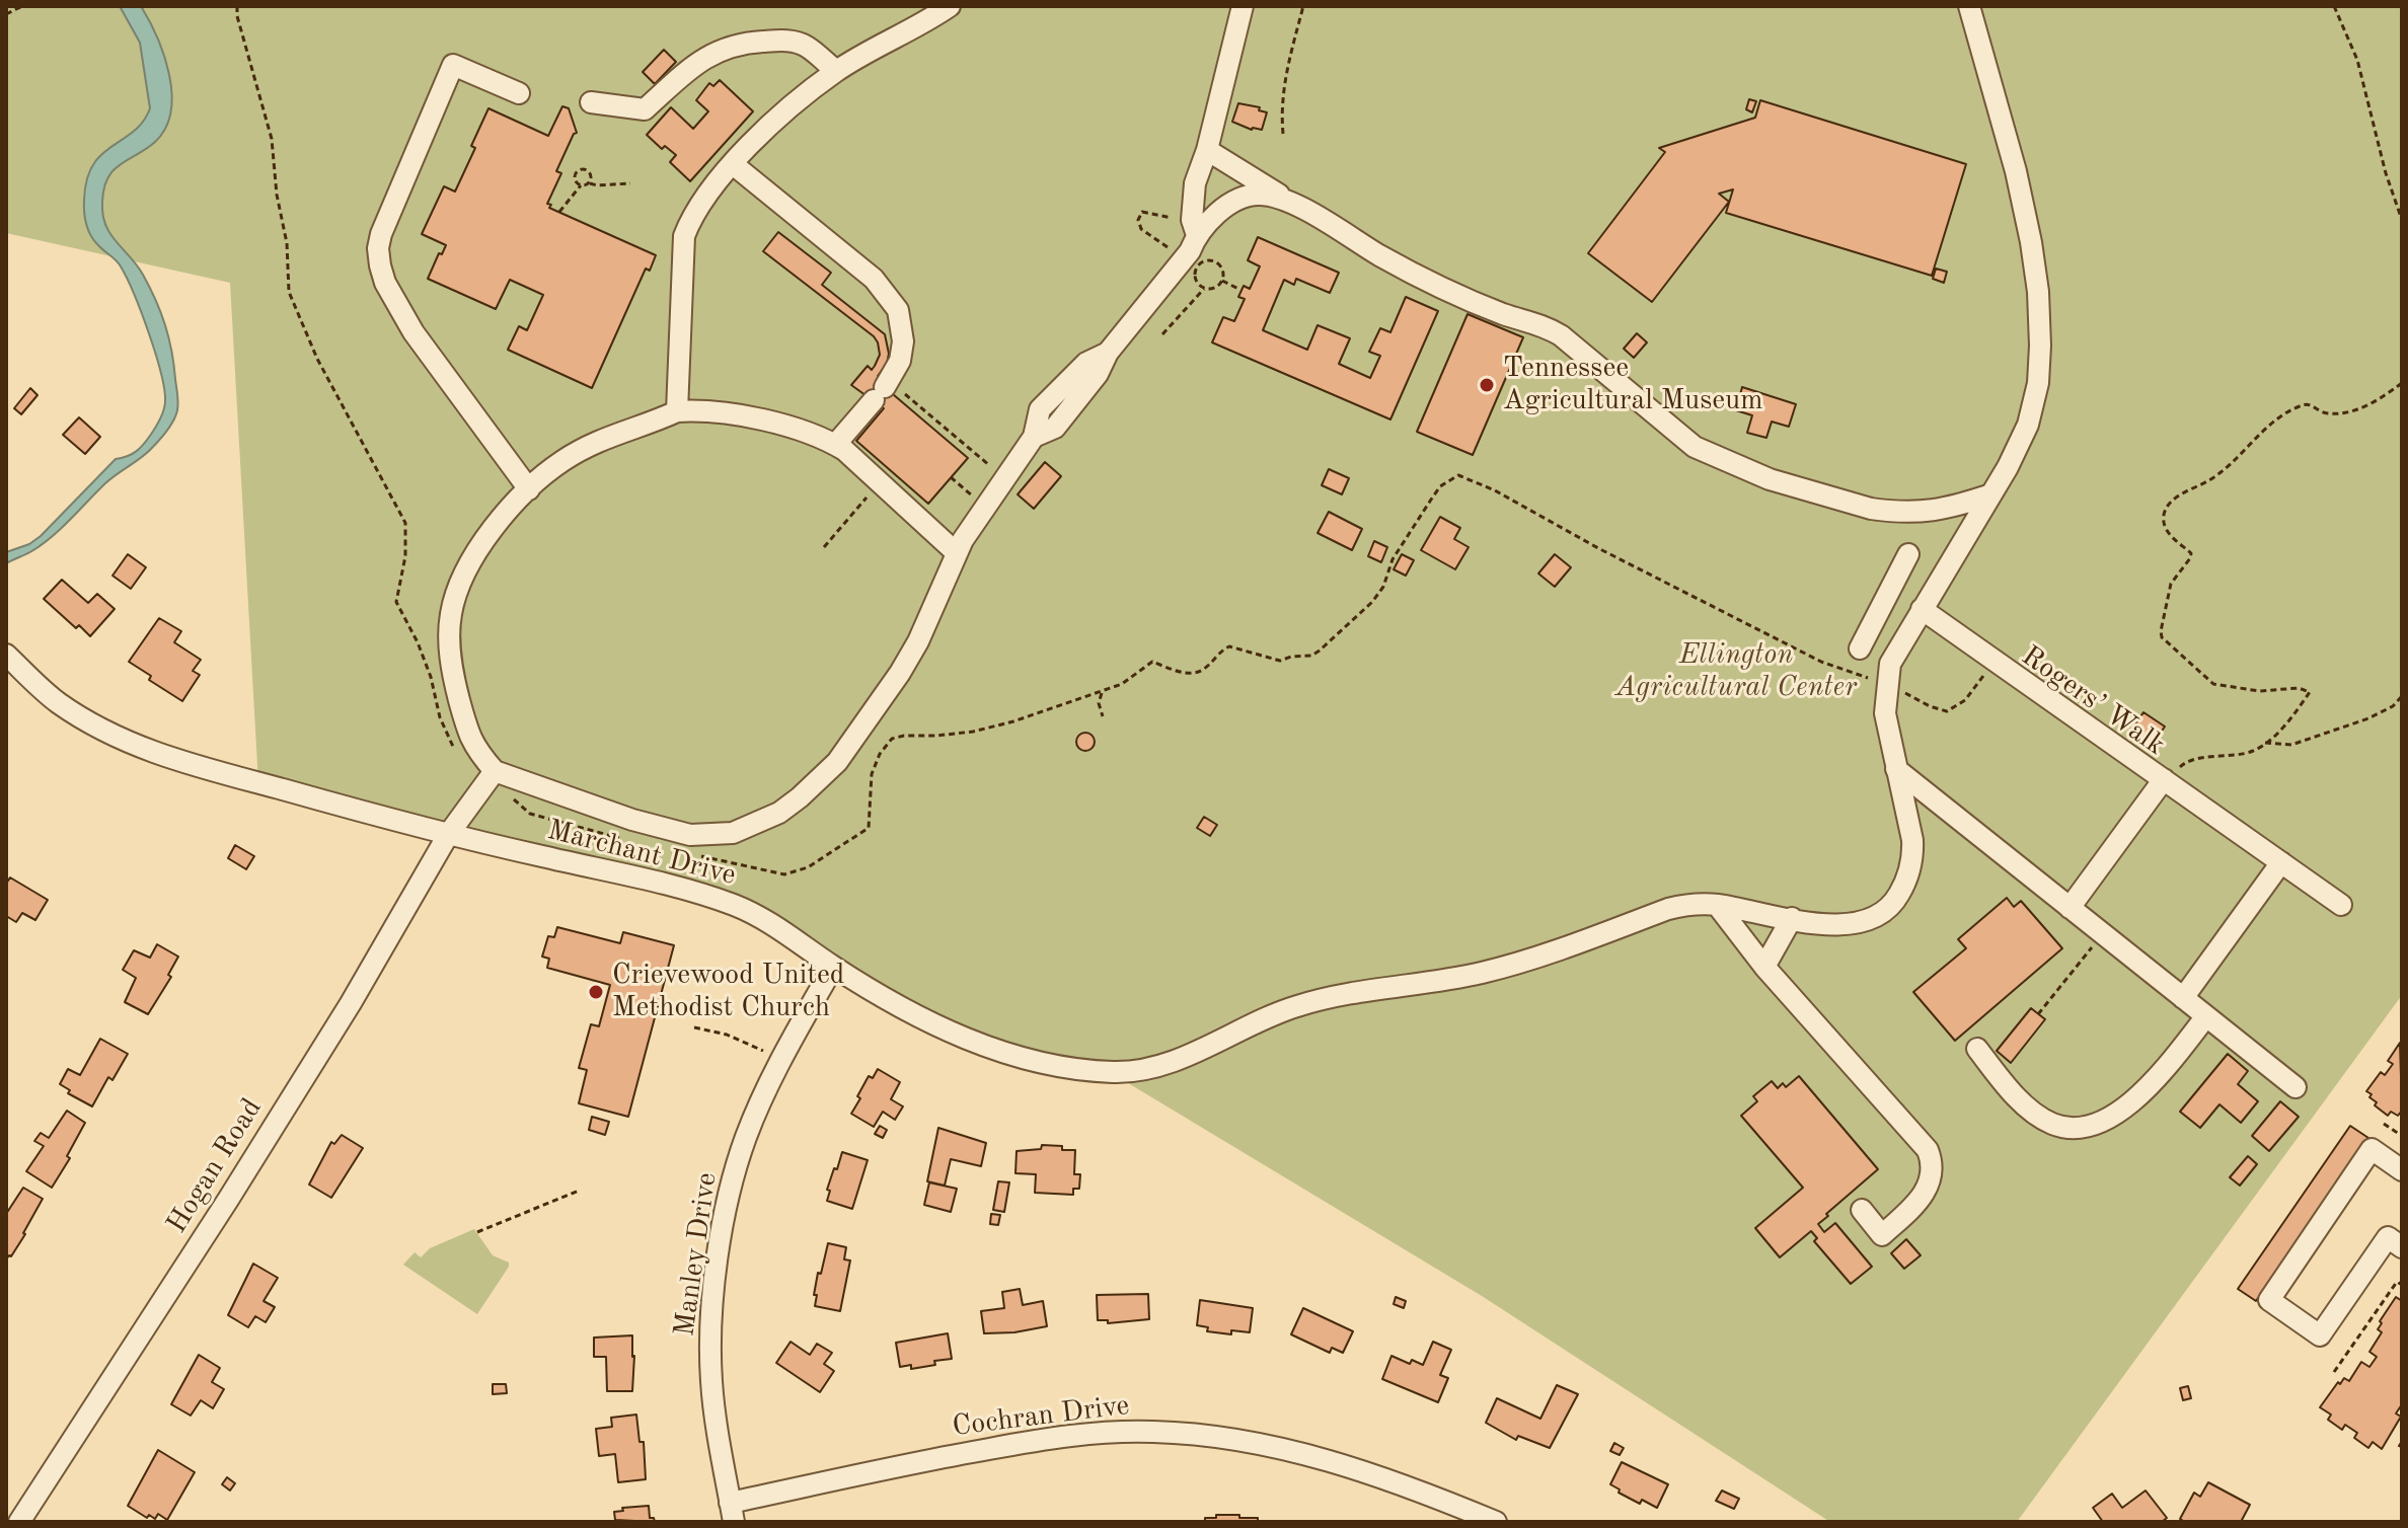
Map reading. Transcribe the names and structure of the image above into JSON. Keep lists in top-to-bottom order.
{
  "streets": {
    "street": [
      "Marchant Drive",
      "Hogan Road",
      "Manley Drive",
      "Cochran Drive"
    ],
    "path": ["Rogers’ Walk"]
  },
  "crossings": [
    ["Marchant Drive", "Hogan Road"],
    ["Marchant Drive", "Manley Drive"],
    ["Manley Drive", "Cochran Drive"]
  ],
  "parks": ["Ellington Agricultural Center"],
  "places": ["Tennessee Agricultural Museum", "Crievewood United Methodist Church"]
}
